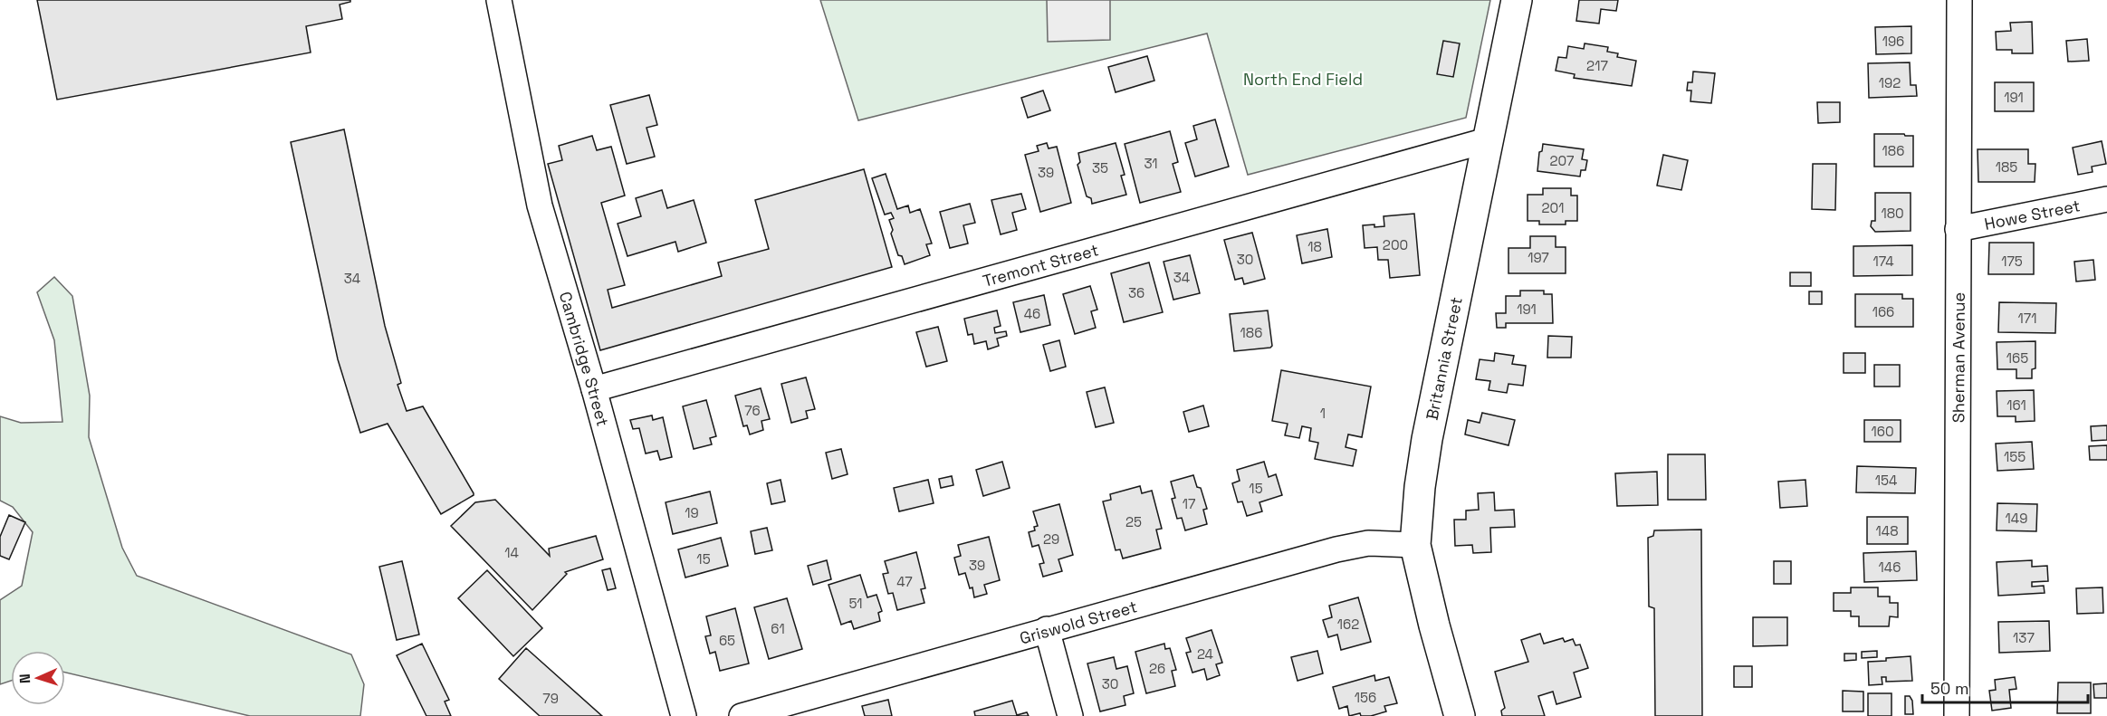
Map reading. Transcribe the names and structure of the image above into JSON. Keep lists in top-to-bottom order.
{
  "streets": {
    "main road": ["Britannia Street"],
    "street": [
      "Howe Street",
      "Tremont Street",
      "Sherman Avenue",
      "Cambridge Street",
      "Griswold Street"
    ]
  },
  "crossings": [
    ["Howe Street", "Sherman Avenue"],
    ["Tremont Street", "Britannia Street"],
    ["Tremont Street", "Cambridge Street"],
    ["Britannia Street", "Griswold Street"]
  ],
  "parks": ["North End Field"],
  "house_numbers": [
    "196",
    "217",
    "192",
    "191",
    "186",
    "207",
    "31",
    "185",
    "35",
    "39",
    "201",
    "180",
    "200",
    "18",
    "197",
    "30",
    "174",
    "175",
    "34",
    "34",
    "36",
    "191",
    "166",
    "46",
    "171",
    "186",
    "165",
    "161",
    "76",
    "1",
    "160",
    "155",
    "154",
    "15",
    "17",
    "19",
    "149",
    "25",
    "148",
    "29",
    "14",
    "15",
    "39",
    "146",
    "47",
    "51",
    "162",
    "61",
    "137",
    "65",
    "24",
    "26",
    "30",
    "156",
    "79"
  ],
  "scale_bar": "50 m",
  "north": "left"
}
